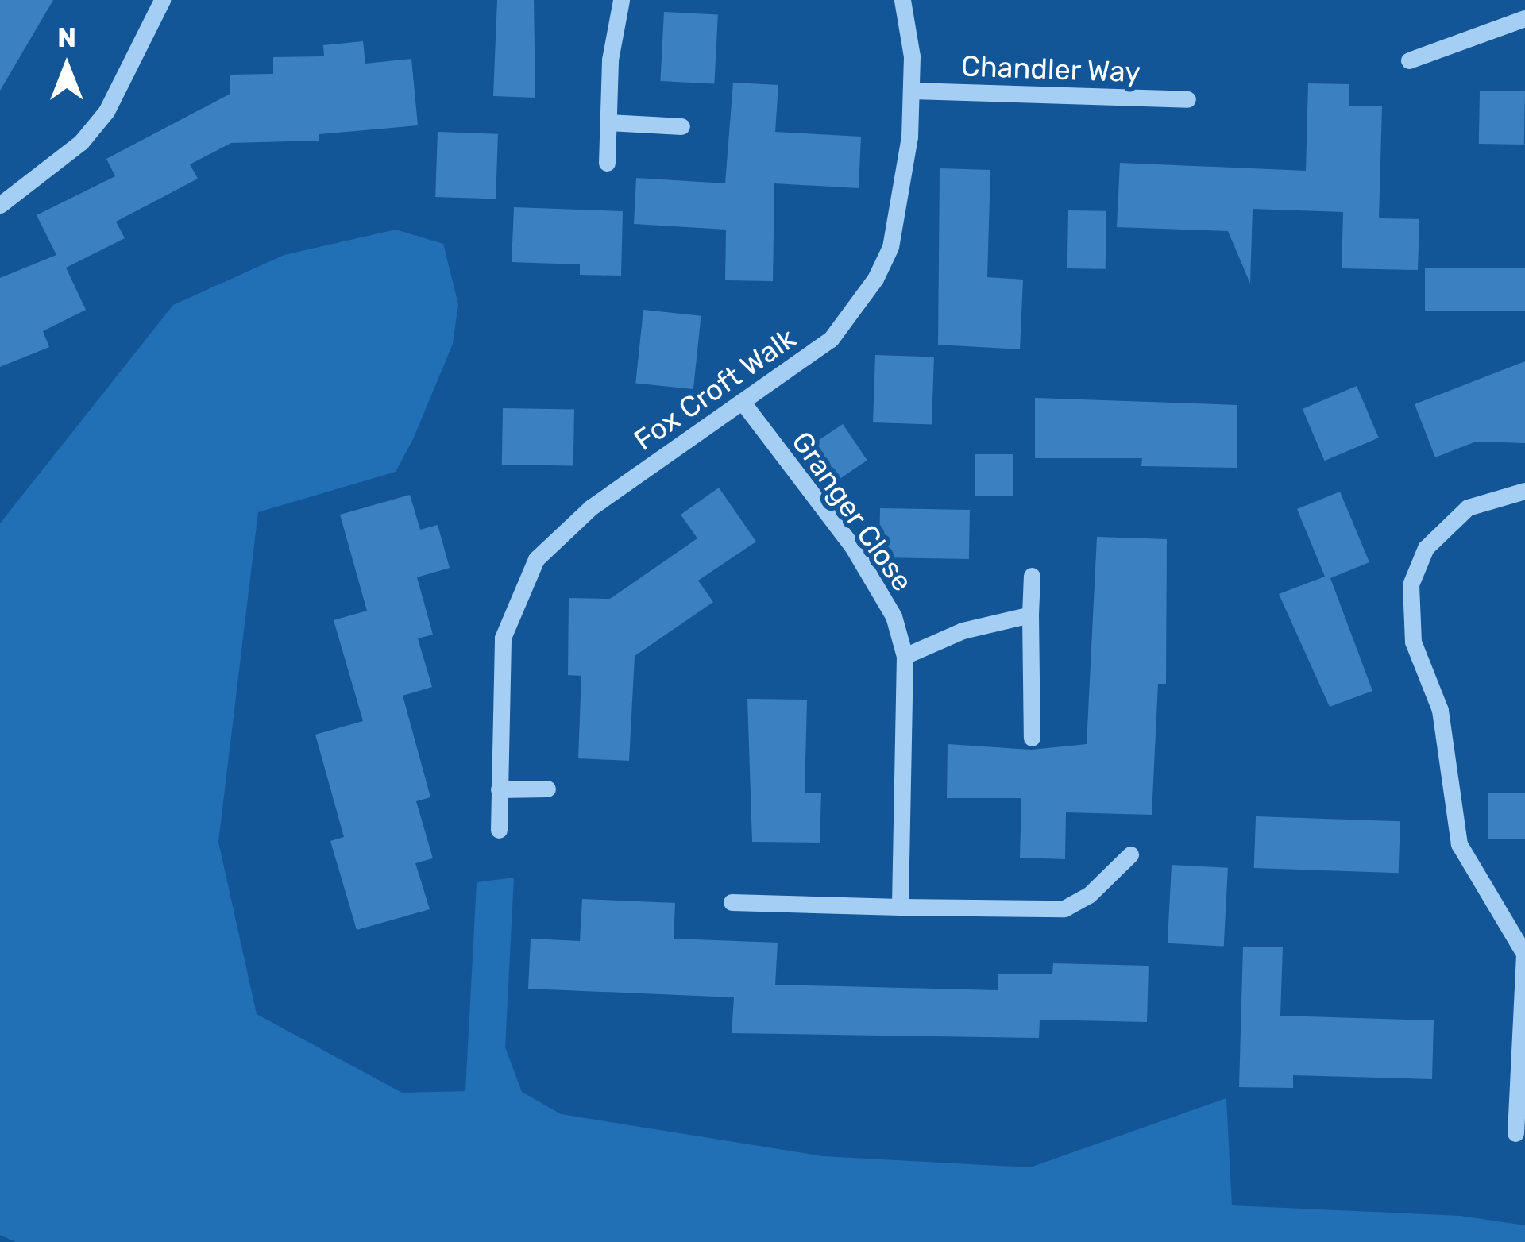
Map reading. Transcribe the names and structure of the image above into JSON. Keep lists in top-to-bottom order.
{
  "streets": {
    "street": ["Chandler Way", "Fox Croft Walk", "Granger Close"]
  },
  "crossings": [
    ["Chandler Way", "Fox Croft Walk"],
    ["Fox Croft Walk", "Granger Close"]
  ],
  "north": "top"
}
